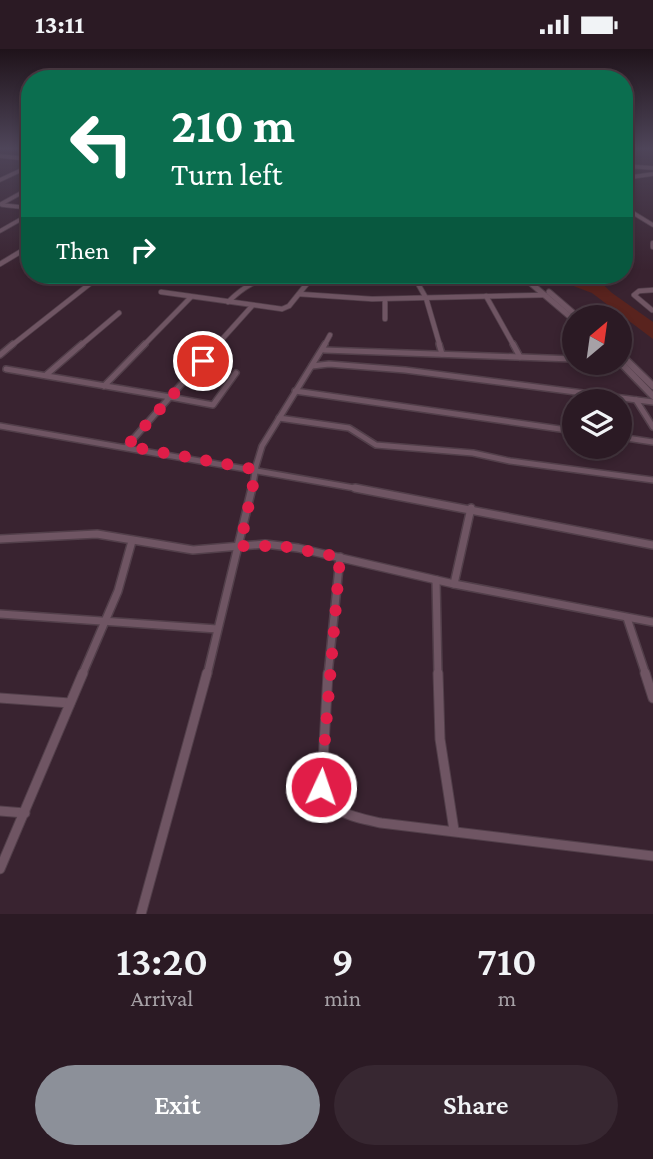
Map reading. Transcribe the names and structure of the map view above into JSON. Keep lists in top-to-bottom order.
{
  "north": "top right",
  "page": {
    "status": "13:11",
    "turn": ["210 m", "Turn left"],
    "then": "Then",
    "eta": [
      "13:20",
      "Arrival",
      "9",
      "min",
      "710",
      "m"
    ],
    "buttons": ["Exit", "Share"]
  }
}
